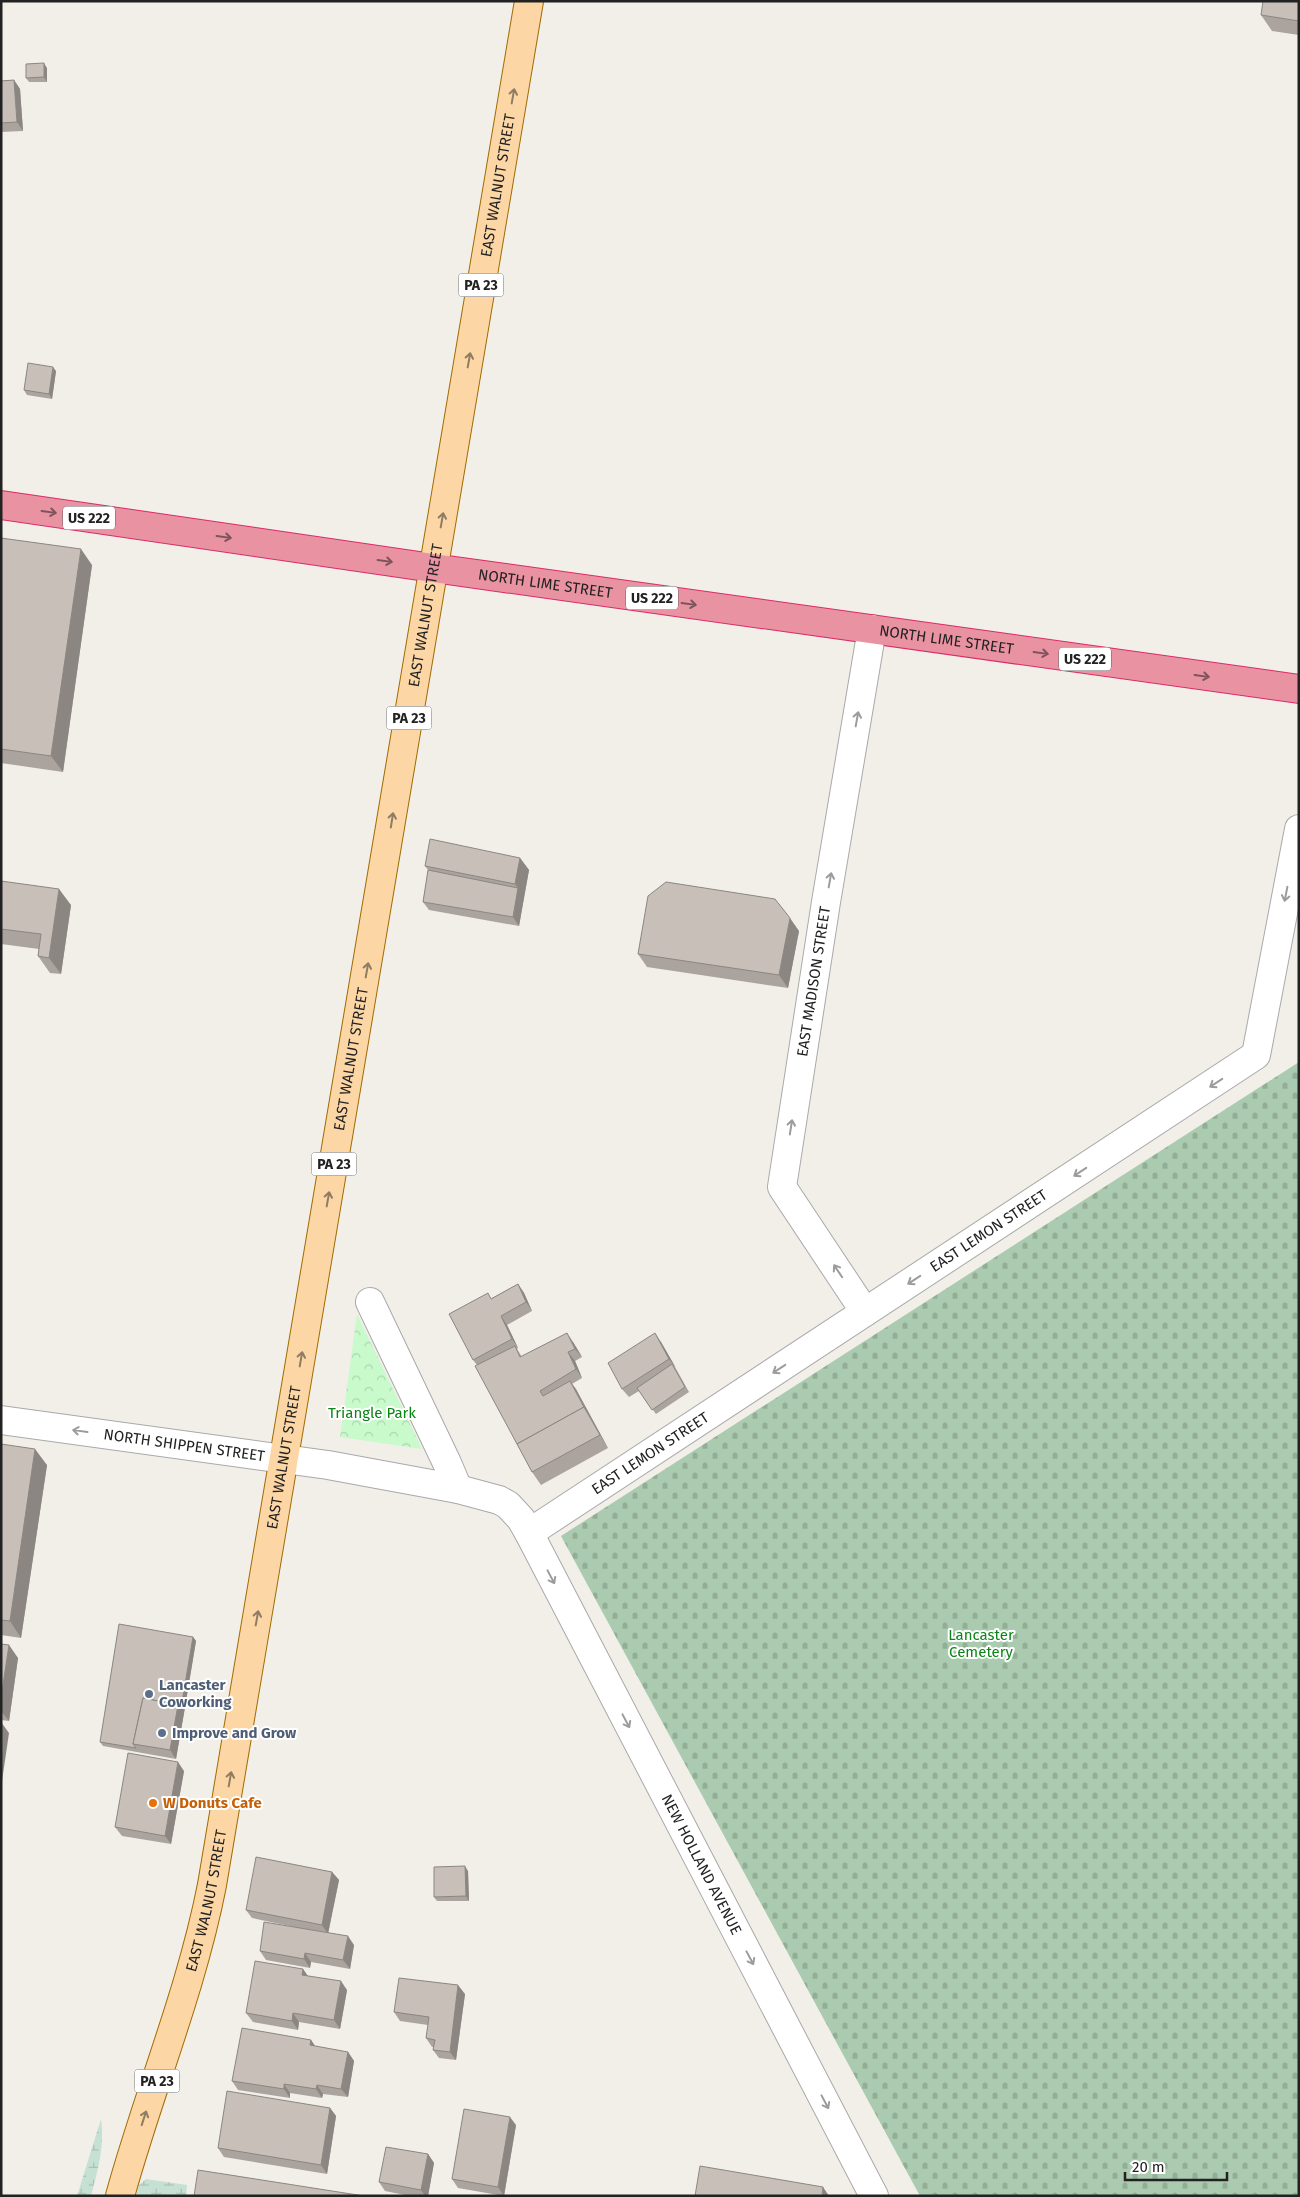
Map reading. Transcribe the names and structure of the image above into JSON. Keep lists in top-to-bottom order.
{
  "streets": {
    "highway": ["US 222", "NORTH LIME STREET"],
    "main road": ["EAST WALNUT STREET", "PA 23"],
    "street": [
      "EAST MADISON STREET",
      "EAST LEMON STREET",
      "NORTH SHIPPEN STREET",
      "NEW HOLLAND AVENUE"
    ]
  },
  "crossings": [
    ["EAST WALNUT STREET", "NORTH LIME STREET"],
    ["EAST WALNUT STREET", "NORTH SHIPPEN STREET"],
    ["NORTH LIME STREET", "EAST MADISON STREET"],
    ["EAST MADISON STREET", "EAST LEMON STREET"],
    ["EAST LEMON STREET", "NORTH SHIPPEN STREET"],
    ["EAST LEMON STREET", "NEW HOLLAND AVENUE"],
    ["NORTH SHIPPEN STREET", "NEW HOLLAND AVENUE"]
  ],
  "one_way": [
    "EAST WALNUT STREET",
    "NORTH LIME STREET",
    "EAST MADISON STREET",
    "EAST LEMON STREET",
    "NORTH SHIPPEN STREET",
    "NEW HOLLAND AVENUE"
  ],
  "parks": ["Triangle Park", "Lancaster Cemetery"],
  "places": ["Lancaster Coworking", "Improve and Grow", "W Donuts Cafe"],
  "scale_bar": "20 m"
}
